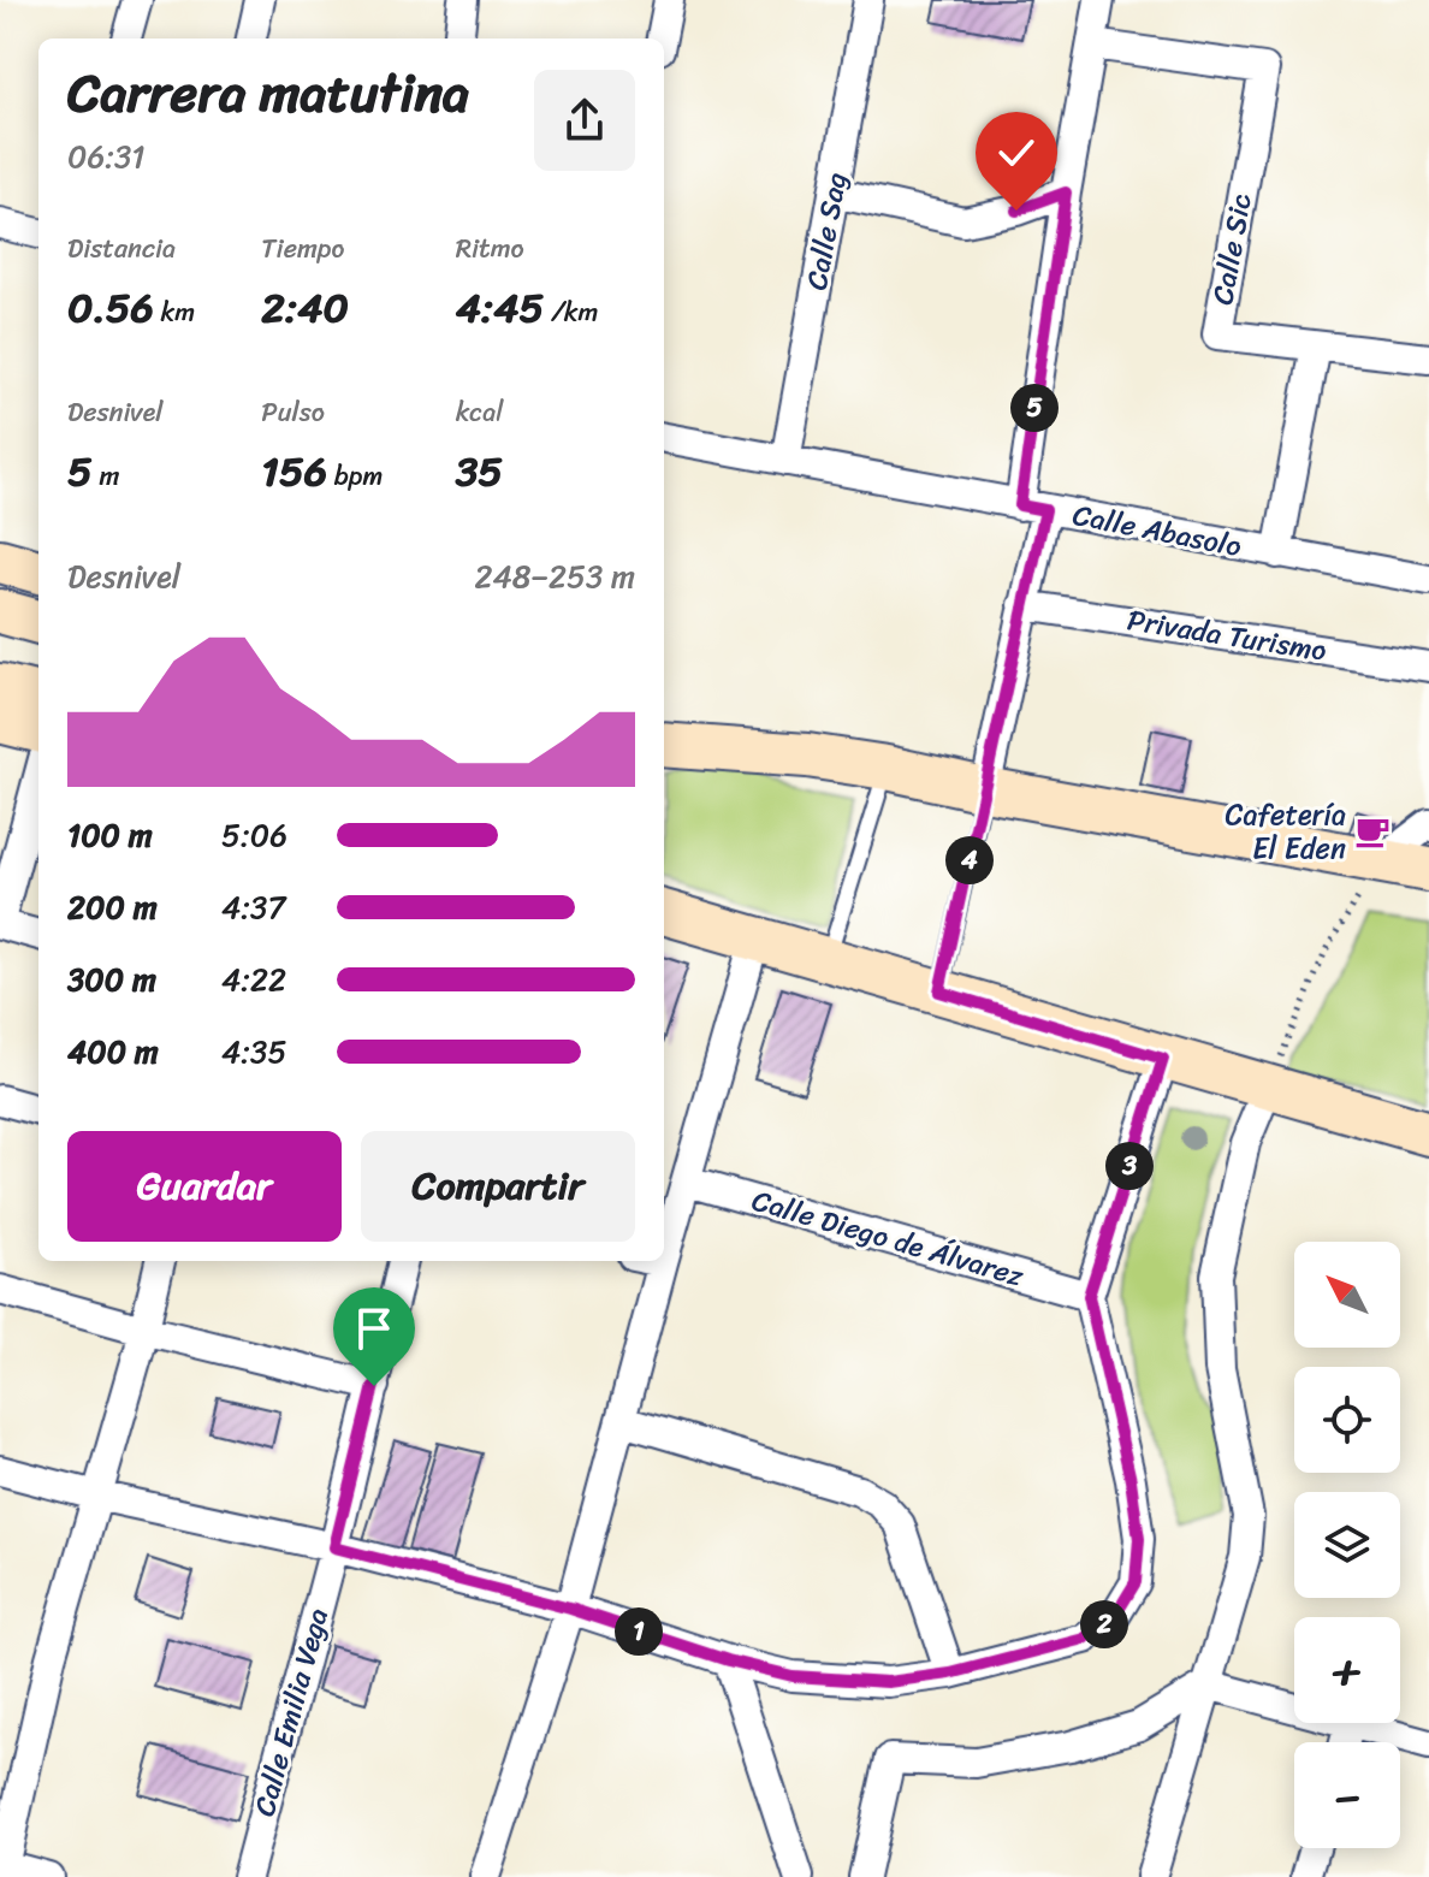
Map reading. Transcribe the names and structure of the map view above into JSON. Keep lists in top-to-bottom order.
{
  "streets": {
    "street": [
      "Calle Sag",
      "Calle Sic",
      "Calle Abasolo",
      "Privada Turismo",
      "Calle Diego de Álvarez",
      "Calle Emilia Vega"
    ]
  },
  "crossings": [
    ["Calle Sag", "Calle Abasolo"]
  ],
  "places": {
    "cafe": ["Cafetería El Eden"]
  },
  "north": "top left",
  "page": {
    "heading": ["Carrera matutina", "06:31"],
    "stats": [
      ["Distancia", "0.56 km"],
      ["Tiempo", "2:40"],
      ["Ritmo", "4:45 /km"],
      ["Desnivel", "5 m"],
      ["Pulso", "156 bpm"],
      ["kcal", "35"]
    ],
    "pins": [
      "5",
      "4",
      "3",
      "2",
      "1"
    ],
    "chart": ["Desnivel", "248–253 m"],
    "list": [
      {
        "name": "100 m",
        "note": "5:06"
      },
      {
        "name": "200 m",
        "note": "4:37"
      },
      {
        "name": "300 m",
        "note": "4:22"
      },
      {
        "name": "400 m",
        "note": "4:35"
      }
    ],
    "buttons": ["Guardar", "Compartir"],
    "map_buttons": ["+", "−"]
  }
}
